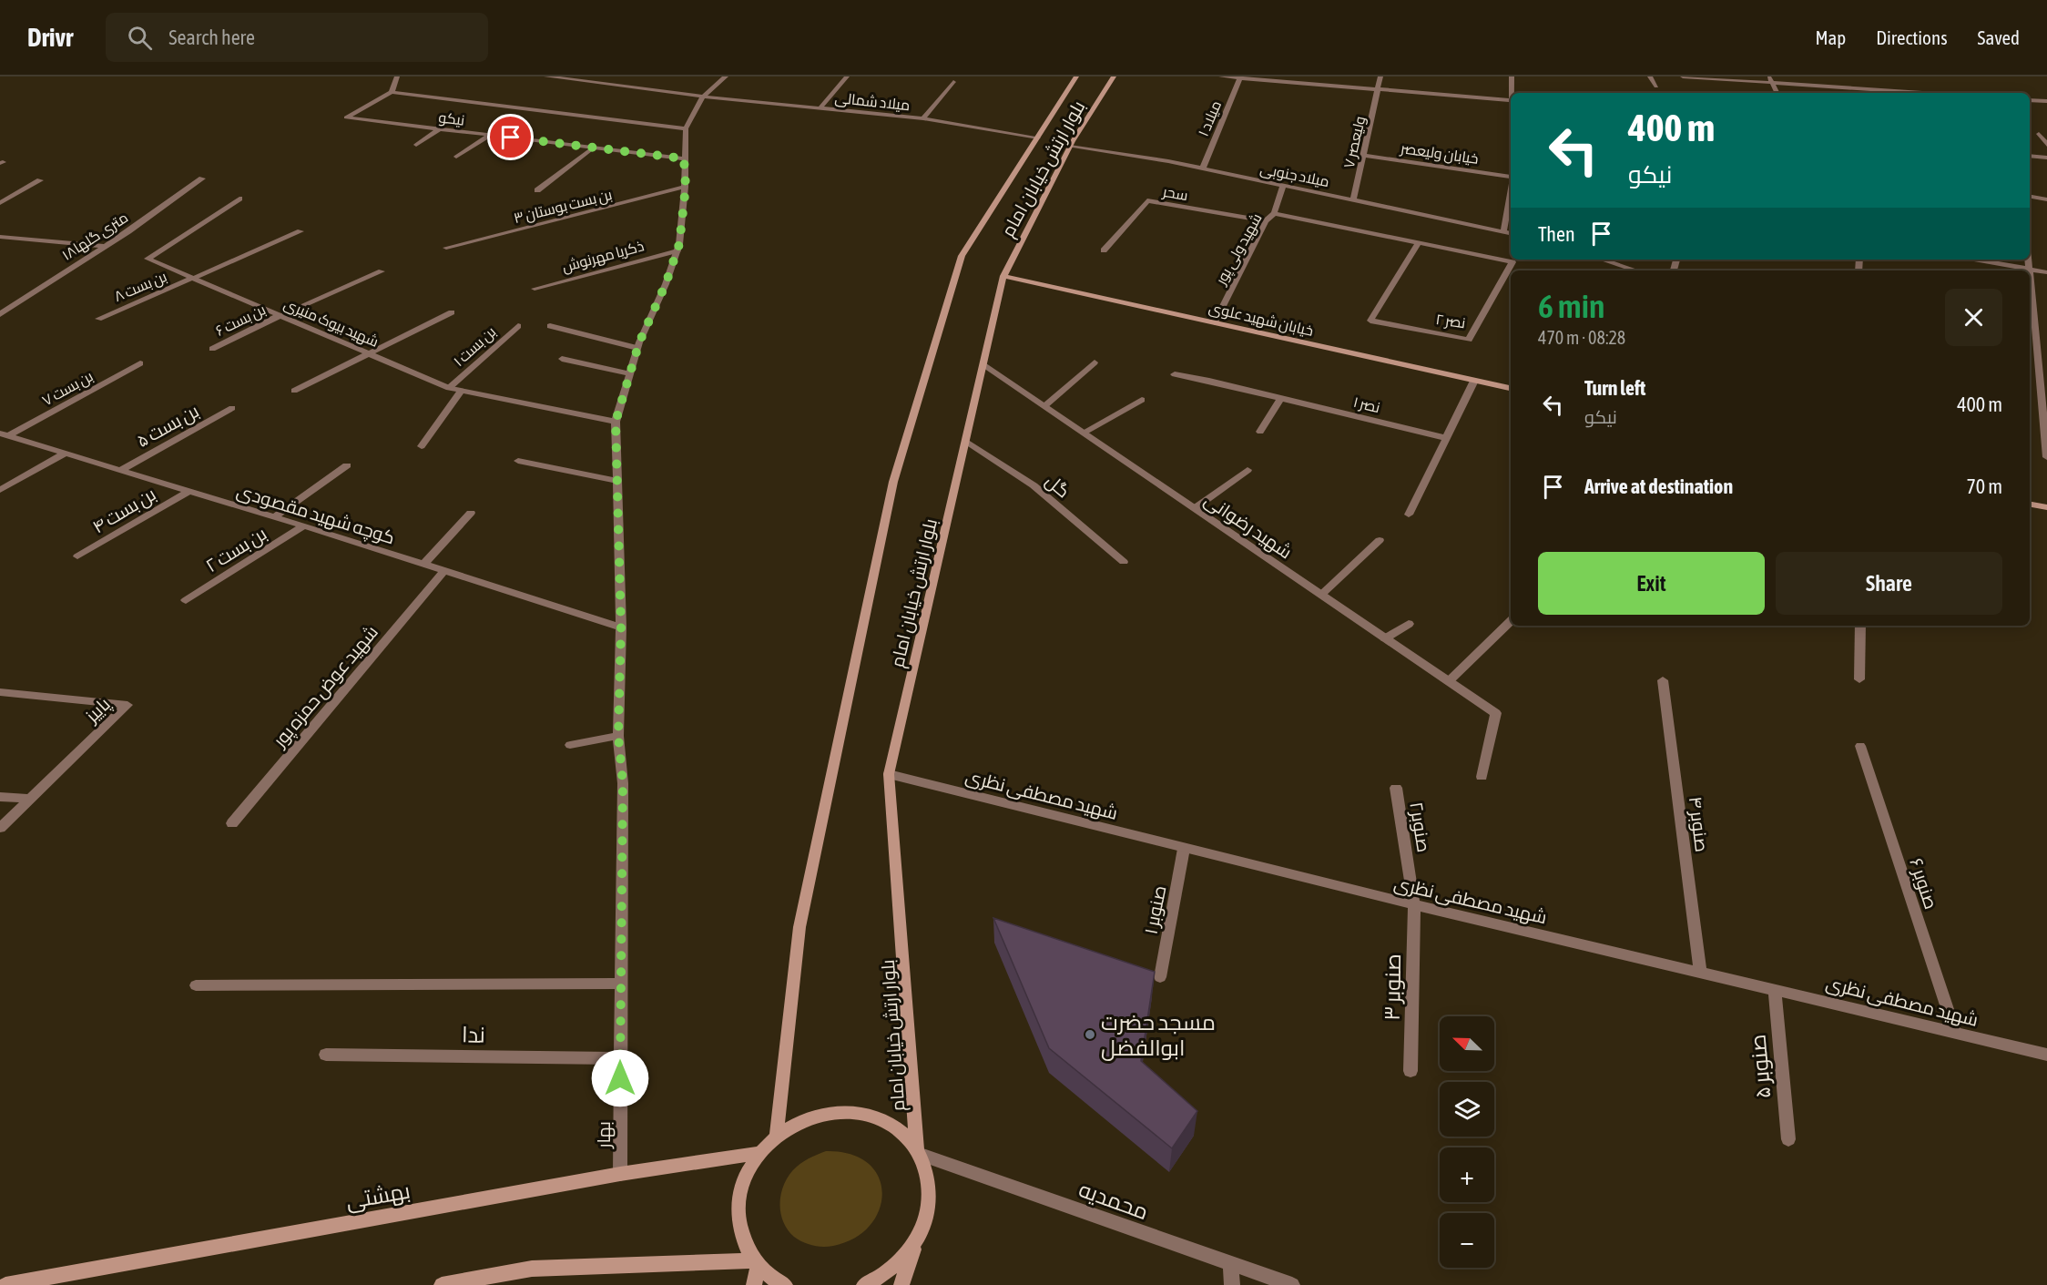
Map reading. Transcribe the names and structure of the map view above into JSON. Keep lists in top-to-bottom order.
{
  "streets": {
    "main road": ["بلوار ارتش خیابان امام", "خیابان شهید علوی", "بهشتی"],
    "street": [
      "میلاد شمالی",
      "نیکو",
      "میلاد ۱",
      "ولیعصر ۷",
      "خیابان ولیعصر",
      "میلاد جنوبی",
      "سحر",
      "بن بست بوستان ۳",
      "۱۸متری گلها",
      "شهید ولی پور",
      "ذکریا مهرنوش",
      "بن بست ۸",
      "بن بست ۶",
      "نصر ۲",
      "شهید بیوک منیری",
      "بن بست ۱",
      "بن بست ۷",
      "نصر ۱",
      "بن بست ۵",
      "گل",
      "بن بست ۴",
      "کوچه شهید مقصودی",
      "شهید رضوانی",
      "بن بست ۲",
      "شهید عوض حمزه پور",
      "پاییز",
      "شهید مصطفی نظری",
      "صنوبر ۴",
      "صنوبر۲",
      "صنوبر ۶",
      "صنوبر ۱",
      "صنوبر ۳",
      "ندا",
      "صنوبر ۵",
      "بهار",
      "محمدیه"
    ]
  },
  "crossings": [
    ["میلاد شمالی", "بلوار ارتش خیابان امام"],
    ["میلاد شمالی", "بهار"],
    ["نیکو", "بهار"],
    ["میلاد ۱", "میلاد جنوبی"],
    ["ولیعصر ۷", "خیابان ولیعصر"],
    ["ولیعصر ۷", "میلاد جنوبی"],
    ["بلوار ارتش خیابان امام", "میلاد جنوبی"],
    ["بلوار ارتش خیابان امام", "خیابان شهید علوی"],
    ["بلوار ارتش خیابان امام", "گل"],
    ["بلوار ارتش خیابان امام", "شهید رضوانی"],
    ["بلوار ارتش خیابان امام", "شهید مصطفی نظری"],
    ["بلوار ارتش خیابان امام", "محمدیه"],
    ["میلاد جنوبی", "شهید ولی پور"],
    ["سحر", "شهید ولی پور"],
    ["بن بست بوستان ۳", "بهار"],
    ["شهید ولی پور", "خیابان شهید علوی"],
    ["شهید ولی پور", "نصر ۲"],
    ["ذکریا مهرنوش", "بهار"],
    ["بن بست ۸", "شهید بیوک منیری"],
    ["بن بست ۶", "شهید بیوک منیری"],
    ["شهید بیوک منیری", "بن بست ۱"],
    ["شهید بیوک منیری", "بهار"],
    ["بن بست ۷", "کوچه شهید مقصودی"],
    ["بن بست ۵", "کوچه شهید مقصودی"],
    ["بن بست ۴", "کوچه شهید مقصودی"],
    ["کوچه شهید مقصودی", "بن بست ۲"],
    ["کوچه شهید مقصودی", "شهید عوض حمزه پور"],
    ["کوچه شهید مقصودی", "بهار"],
    ["شهید مصطفی نظری", "صنوبر ۴"],
    ["شهید مصطفی نظری", "صنوبر۲"],
    ["شهید مصطفی نظری", "صنوبر ۶"],
    ["شهید مصطفی نظری", "صنوبر ۱"],
    ["شهید مصطفی نظری", "صنوبر ۳"],
    ["شهید مصطفی نظری", "صنوبر ۵"],
    ["صنوبر۲", "صنوبر ۳"],
    ["ندا", "بهار"],
    ["بهار", "بهشتی"]
  ],
  "places": ["مسجد حضرت ابوالفضل"],
  "north": "top left",
  "page": {
    "header": "Drivr",
    "search": "Search here",
    "nav": ["Map", "Directions", "Saved"],
    "turn": ["400 m", "نیکو"],
    "then": "Then",
    "heading": ["6 min", "470 m · 08:28"],
    "list": [
      {
        "name": "Turn left",
        "note": "نیکو",
        "value": "400 m"
      },
      {
        "name": "Arrive at destination",
        "value": "70 m"
      }
    ],
    "buttons": ["Exit", "Share"],
    "map_buttons": ["+", "−"]
  }
}
